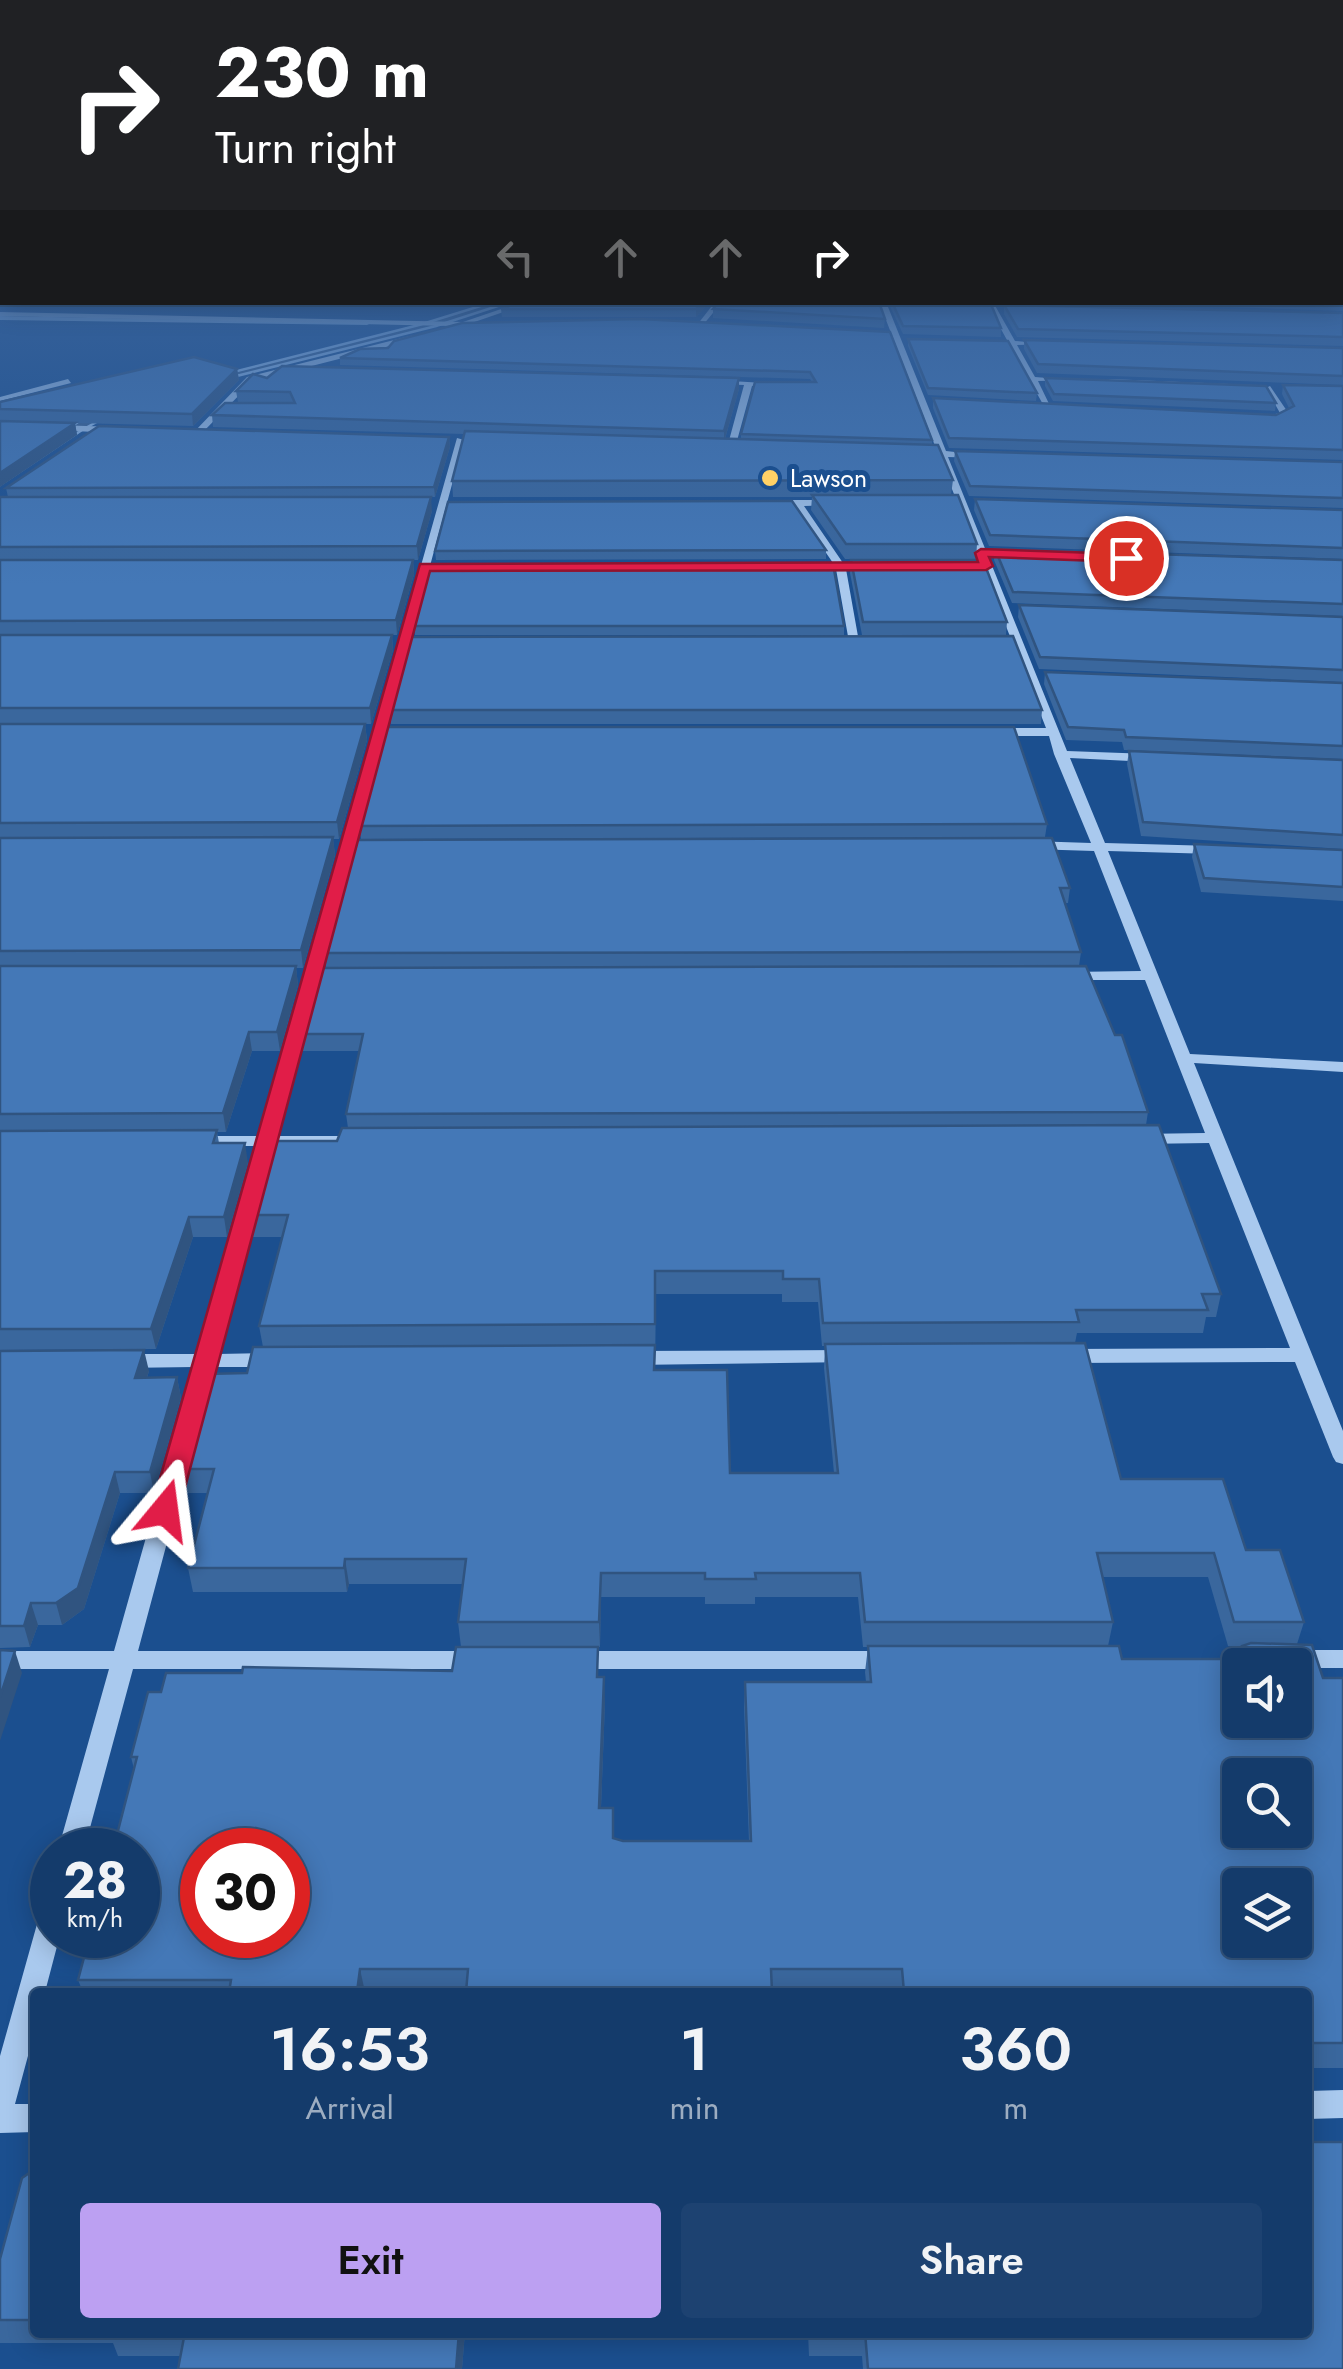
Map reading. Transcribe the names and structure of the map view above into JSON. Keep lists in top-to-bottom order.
{
  "places": ["Lawson"],
  "page": {
    "turn": ["230 m", "Turn right"],
    "speed": "28 km/h",
    "limit": "30",
    "eta": [
      "16:53",
      "Arrival",
      "1",
      "min",
      "360",
      "m"
    ],
    "buttons": ["Exit", "Share"]
  }
}
